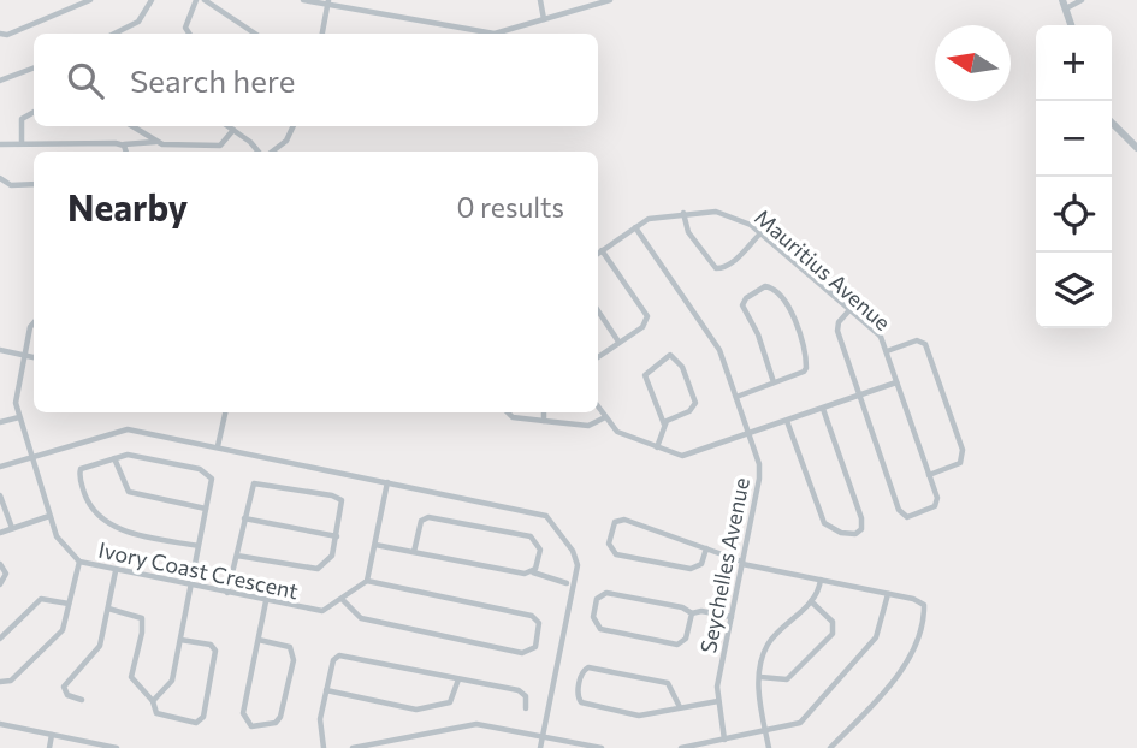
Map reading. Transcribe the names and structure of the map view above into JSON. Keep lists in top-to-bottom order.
{
  "streets": {
    "street": ["Mauritius Avenue", "Seychelles Avenue", "Ivory Coast Crescent"]
  },
  "crossings": [
    ["Mauritius Avenue", "Seychelles Avenue"]
  ],
  "north": "left",
  "page": {
    "map_buttons": ["+", "−"],
    "search": "Search here",
    "heading": ["Nearby", "0 results"]
  }
}
